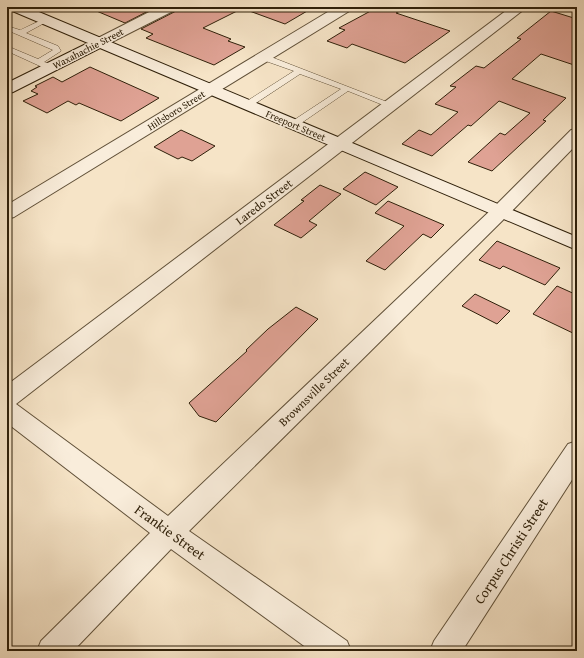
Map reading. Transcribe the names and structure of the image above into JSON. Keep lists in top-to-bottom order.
{
  "streets": {
    "street": [
      "Waxahachie Street",
      "Hillsboro Street",
      "Freeport Street",
      "Laredo Street",
      "Brownsville Street",
      "Frankie Street",
      "Corpus Christi Street"
    ]
  },
  "crossings": [
    ["Waxahachie Street", "Freeport Street"],
    ["Hillsboro Street", "Freeport Street"],
    ["Freeport Street", "Laredo Street"],
    ["Freeport Street", "Brownsville Street"],
    ["Brownsville Street", "Frankie Street"]
  ]
}
